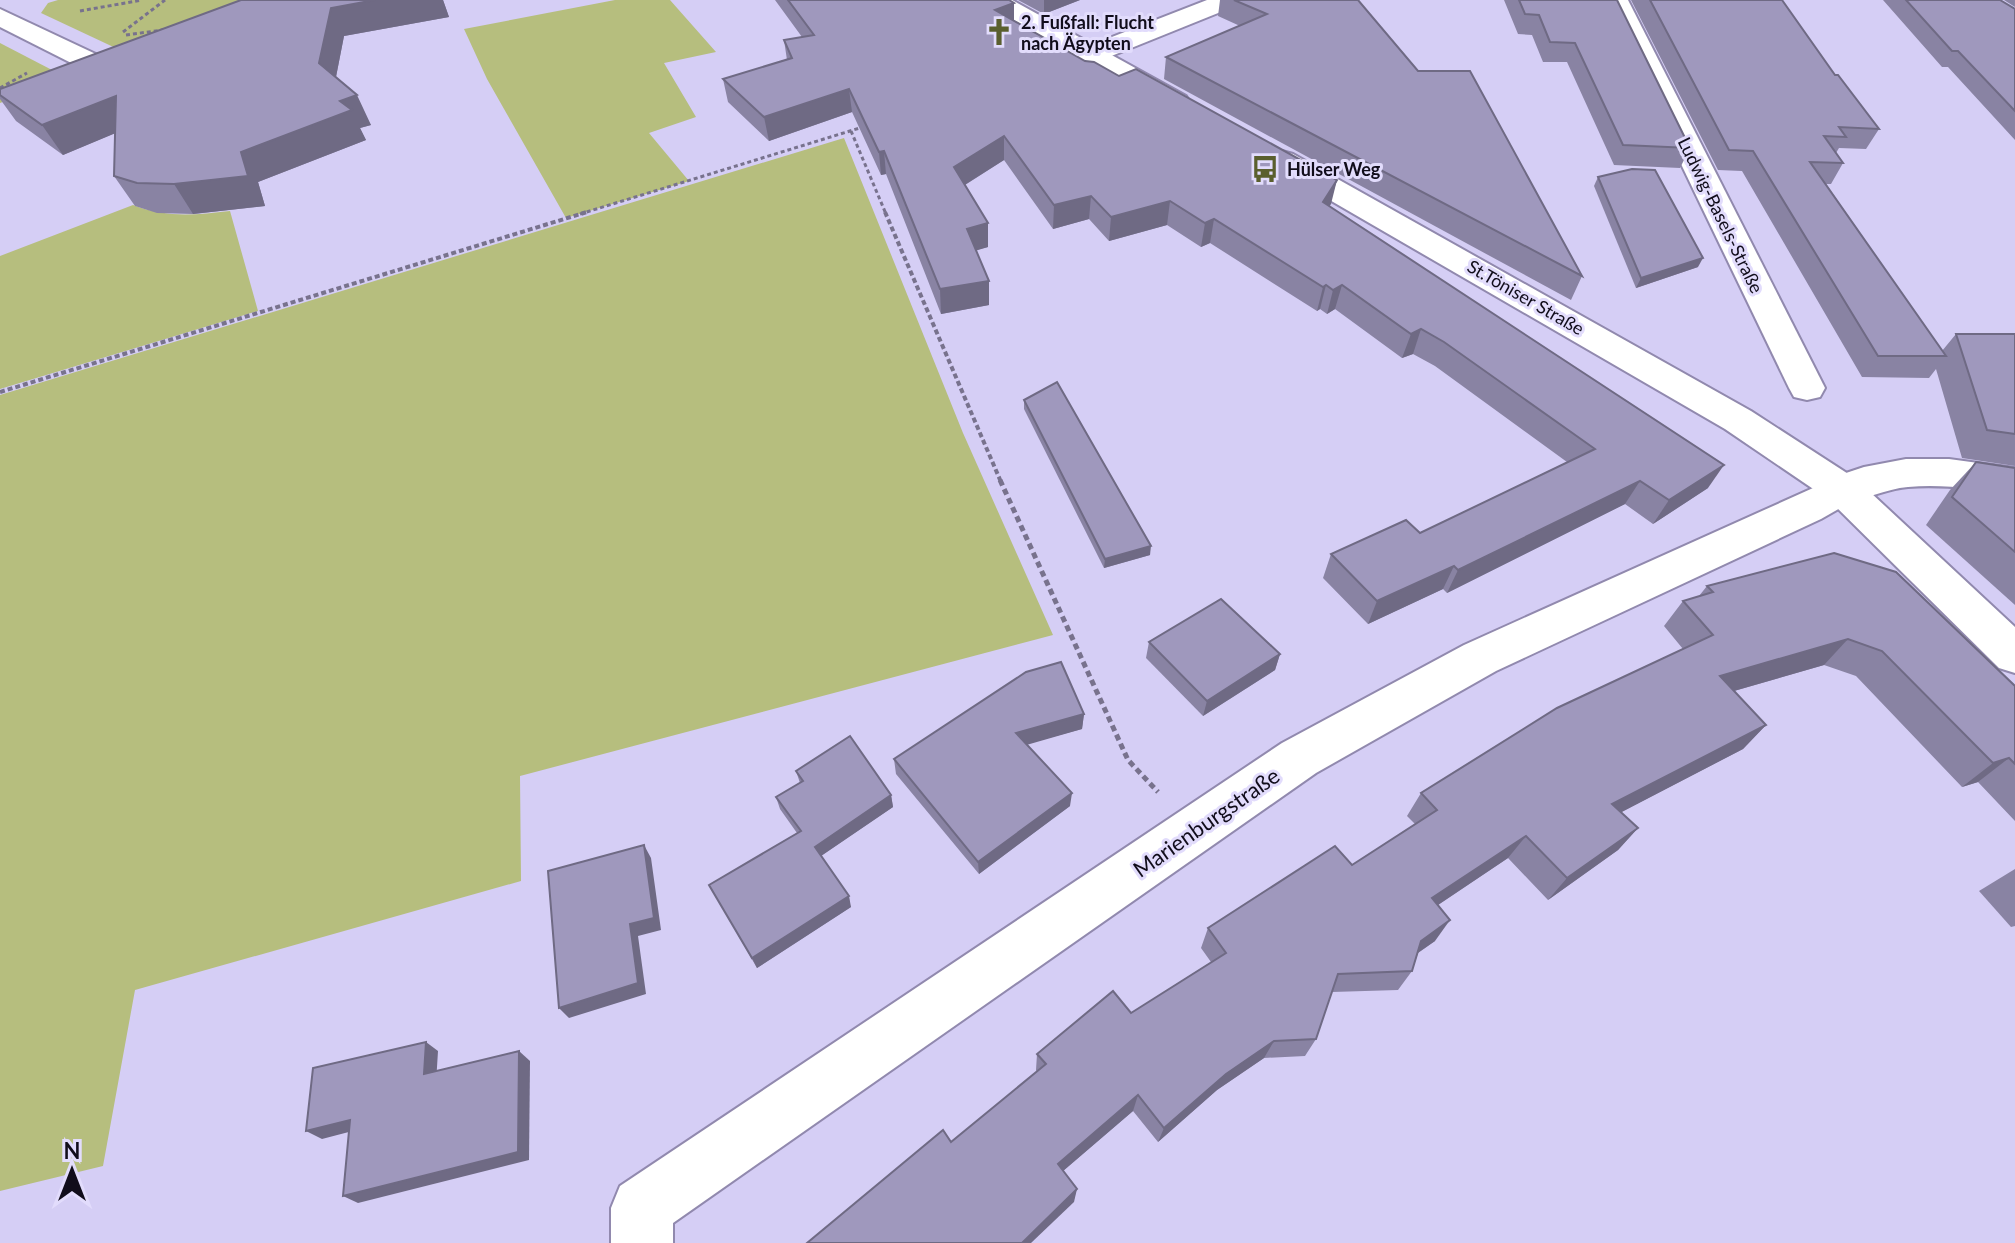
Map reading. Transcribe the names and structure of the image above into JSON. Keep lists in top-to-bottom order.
{
  "streets": {
    "street": ["Ludwig-Basels-Straße", "St.Töniser Straße", "Marienburgstraße"]
  },
  "crossings": [
    ["St.Töniser Straße", "Marienburgstraße"]
  ],
  "places": {
    "church": ["2. Fußfall: Flucht nach Ägypten"],
    "bus stop": ["Hülser Weg"]
  },
  "north": "top"
}
